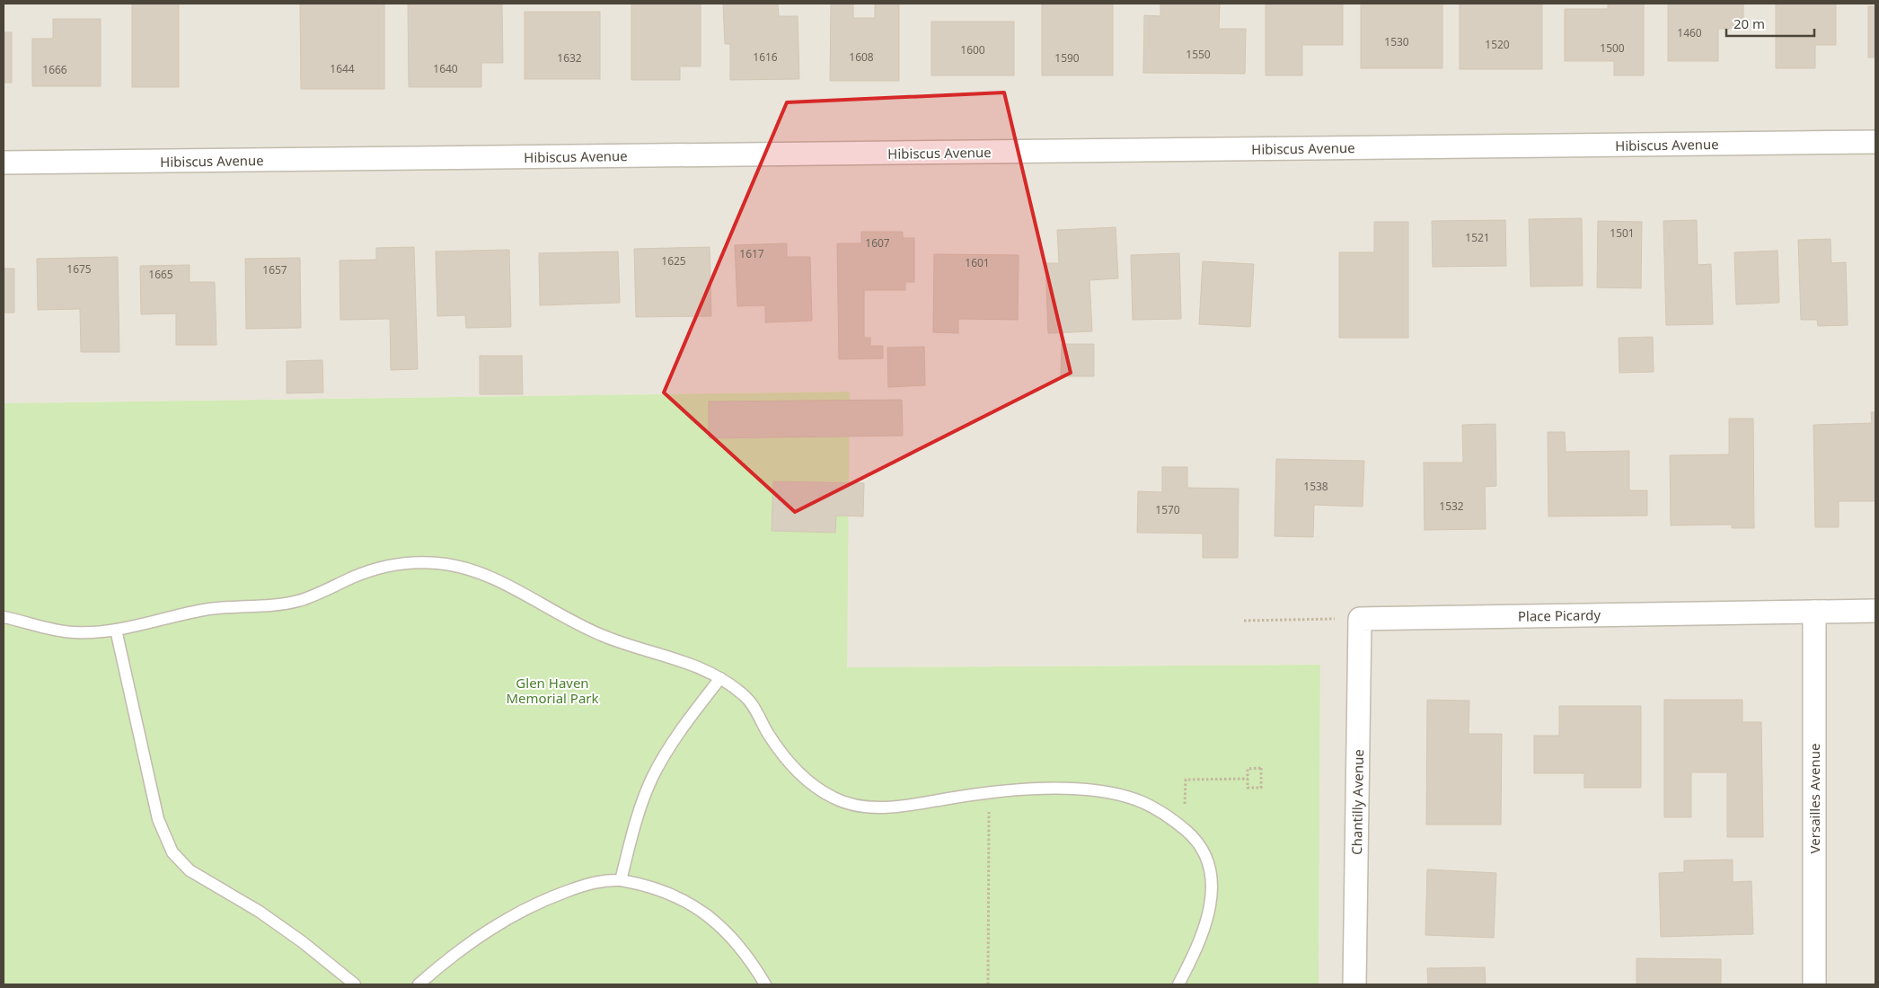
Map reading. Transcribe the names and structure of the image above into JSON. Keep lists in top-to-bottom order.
{
  "streets": {
    "street": [
      "Hibiscus Avenue",
      "Place Picardy",
      "Versailles Avenue",
      "Chantilly Avenue"
    ]
  },
  "crossings": [
    ["Place Picardy", "Versailles Avenue"],
    ["Place Picardy", "Chantilly Avenue"]
  ],
  "parks": ["Glen Haven Memorial Park"],
  "house_numbers": [
    "1460",
    "1530",
    "1520",
    "1500",
    "1600",
    "1550",
    "1616",
    "1608",
    "1632",
    "1590",
    "1644",
    "1640",
    "1666",
    "1501",
    "1521",
    "1607",
    "1617",
    "1625",
    "1601",
    "1675",
    "1657",
    "1665",
    "1538",
    "1532",
    "1570"
  ],
  "scale_bar": "20 m"
}
